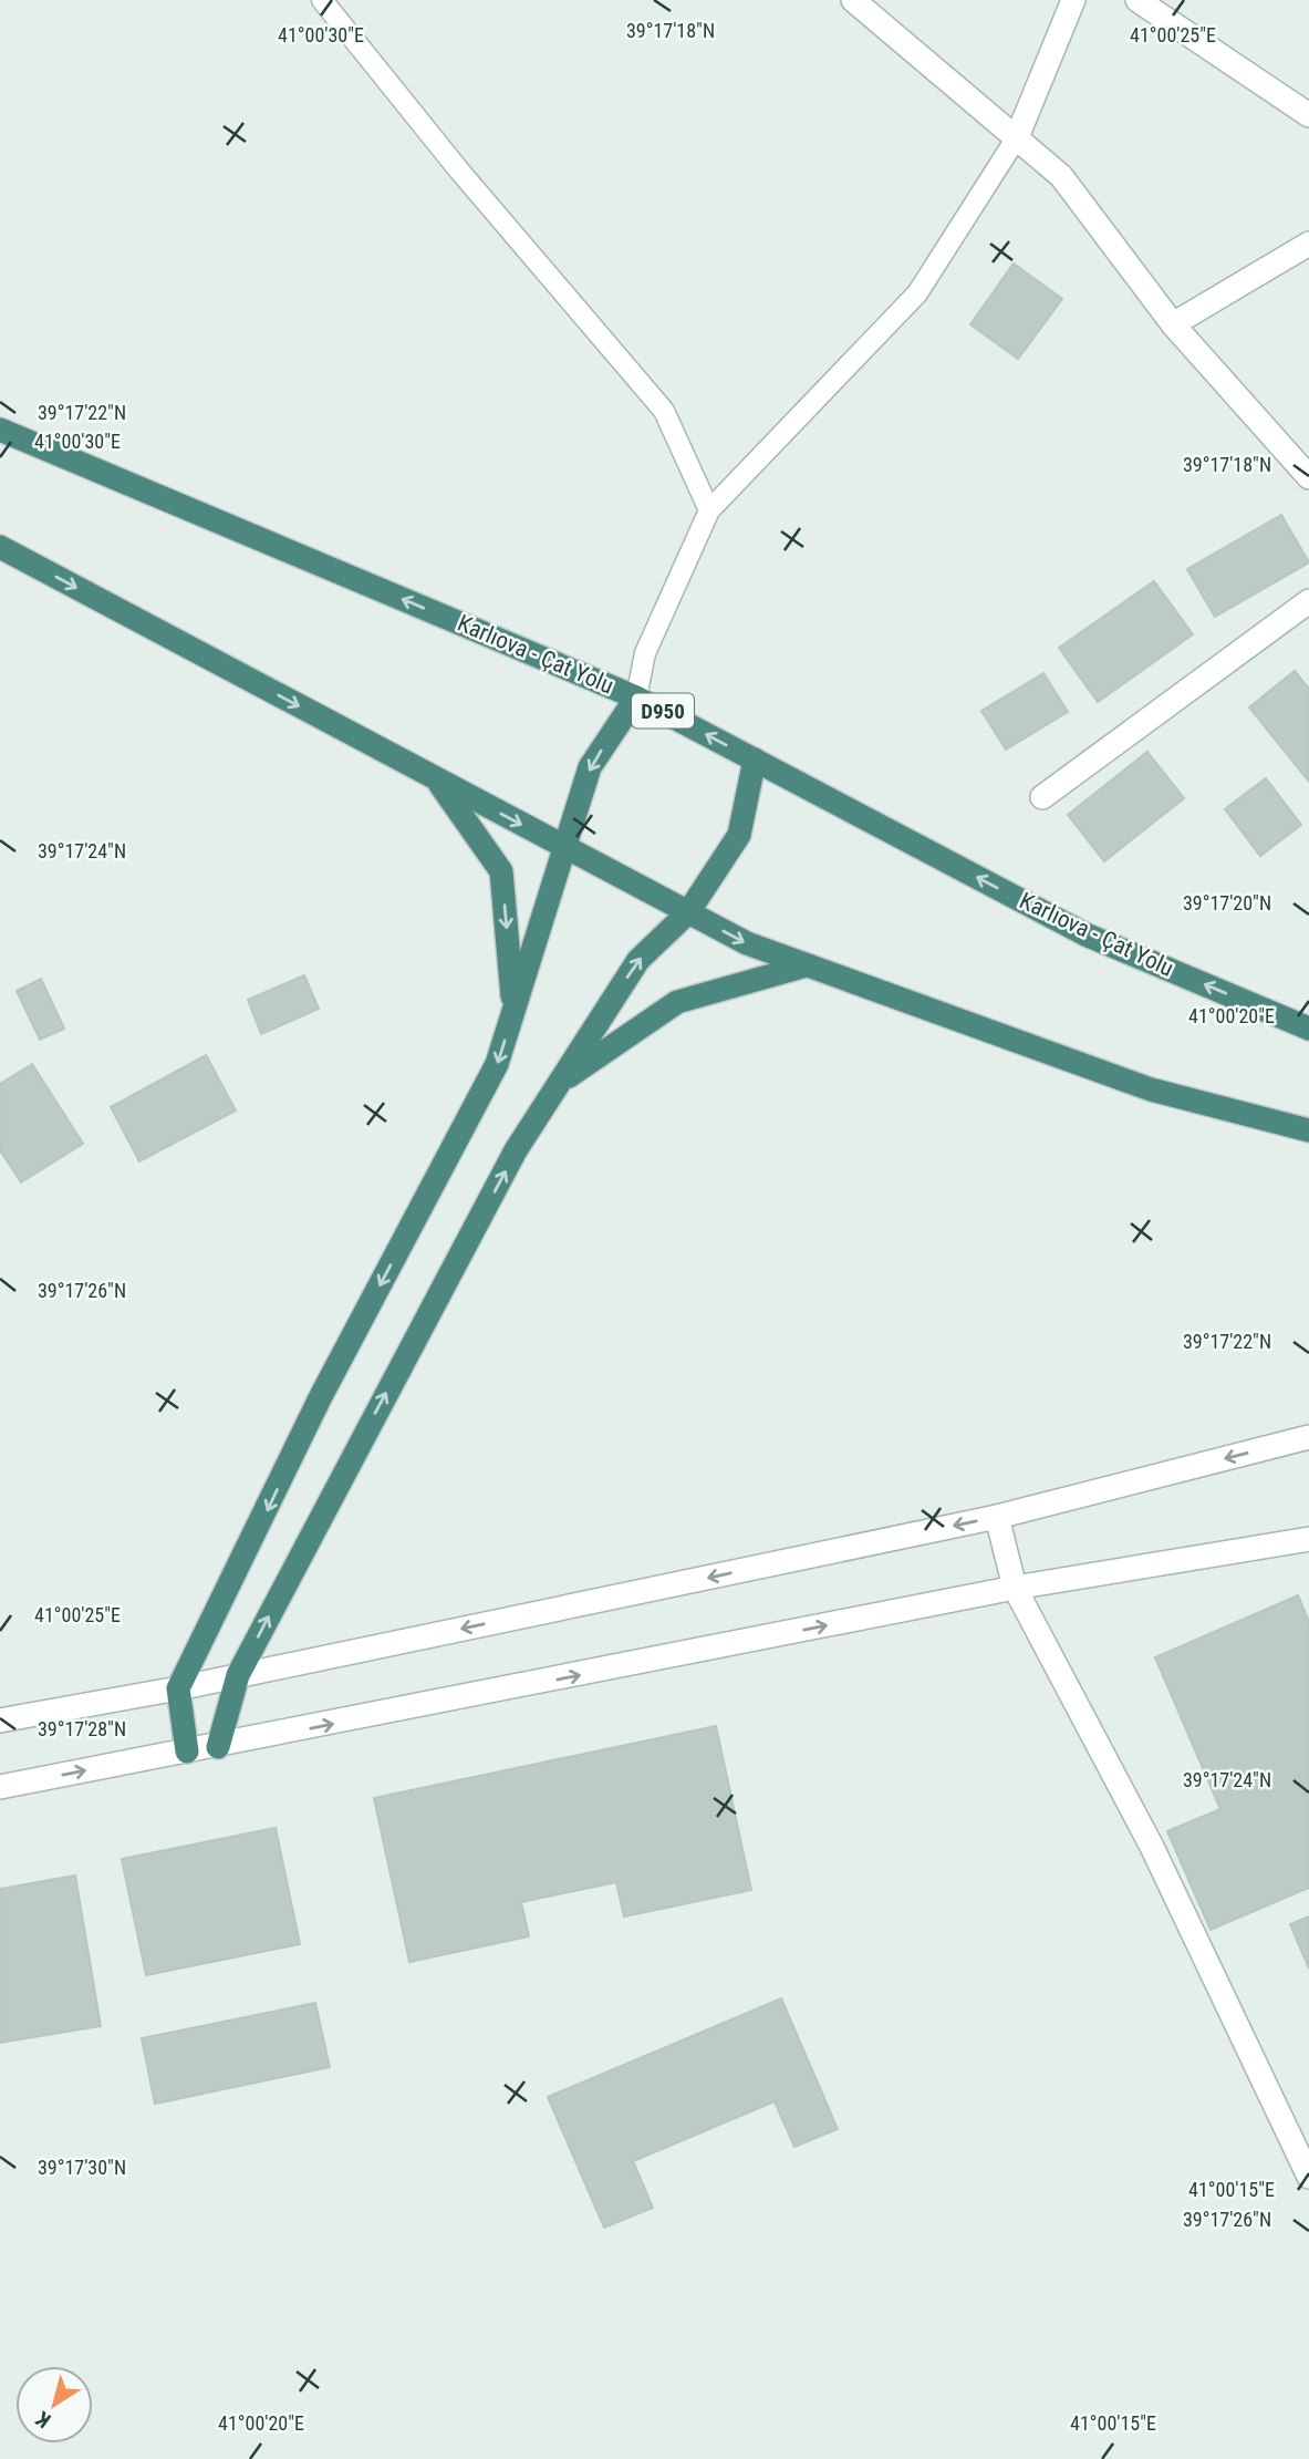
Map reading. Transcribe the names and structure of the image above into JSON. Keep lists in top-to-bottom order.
{
  "streets": {
    "highway": ["Karlıova - Çat Yolu", "D950"]
  },
  "north": "bottom left",
  "coordinates": [
    "39°17'18\"N",
    "41°00'30\"E",
    "41°00'25\"E",
    "39°17'22\"N",
    "39°17'24\"N",
    "39°17'20\"N",
    "41°00'20\"E",
    "39°17'26\"N",
    "39°17'28\"N",
    "39°17'30\"N",
    "41°00'15\"E"
  ]
}
